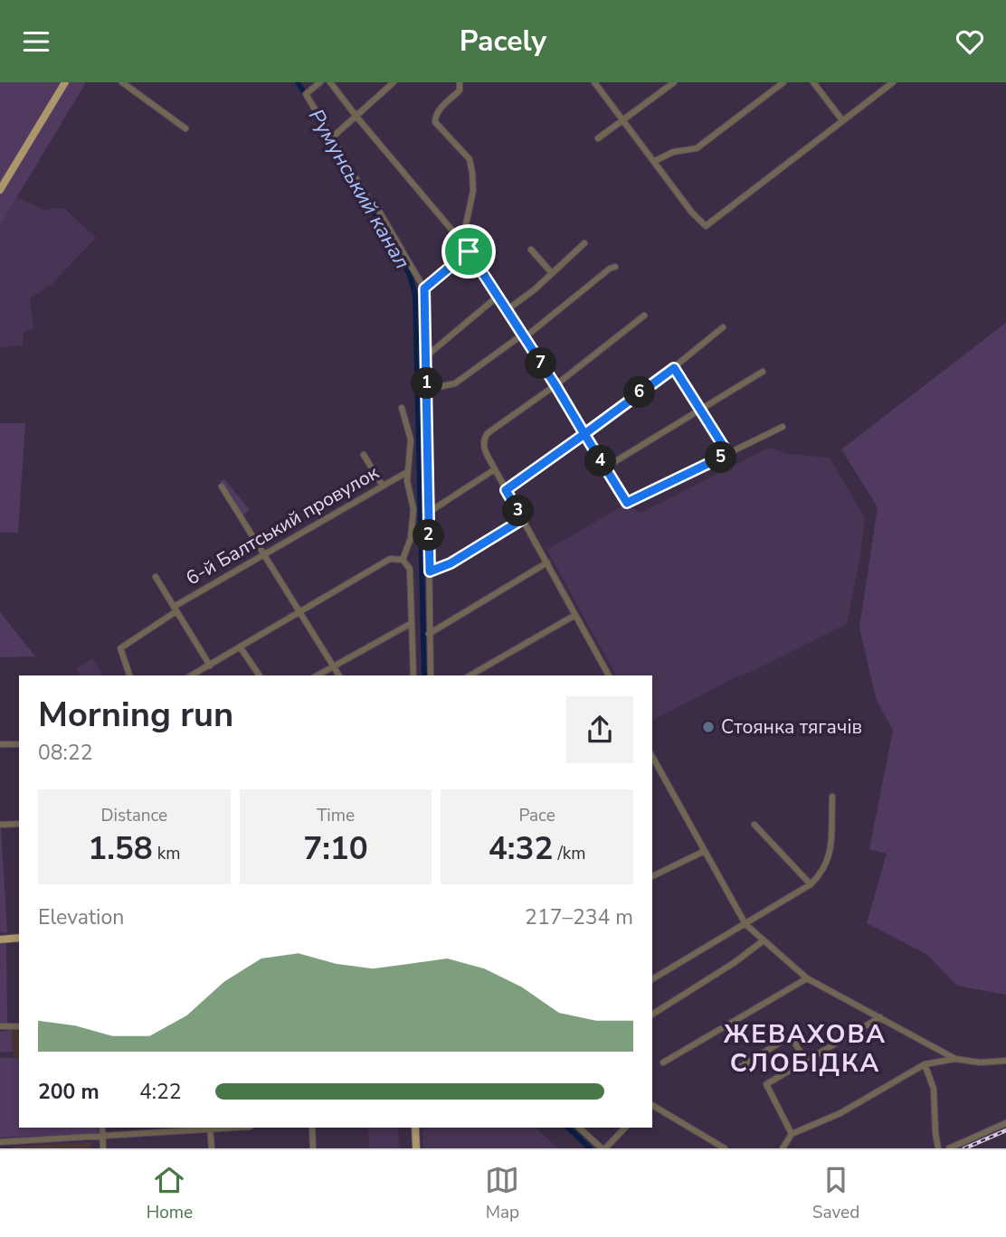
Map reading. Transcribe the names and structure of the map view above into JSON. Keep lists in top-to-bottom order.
{
  "streets": {
    "street": ["6-й Балтський провулок"]
  },
  "districts": ["ЖЕВАХОВА СЛОБІДКА"],
  "water": ["Румунський канал"],
  "places": ["Стоянка тягачів"],
  "page": {
    "header": "Pacely",
    "pins": [
      "7",
      "1",
      "6",
      "5",
      "4",
      "3",
      "2"
    ],
    "heading": ["Morning run", "08:22"],
    "stats": [
      ["Distance", "1.58 km"],
      ["Time", "7:10"],
      ["Pace", "4:32 /km"]
    ],
    "chart": ["Elevation", "217–234 m"],
    "list": [
      {
        "name": "200 m",
        "note": "4:22"
      }
    ],
    "tabs": ["Home", "Map", "Saved"]
  }
}
